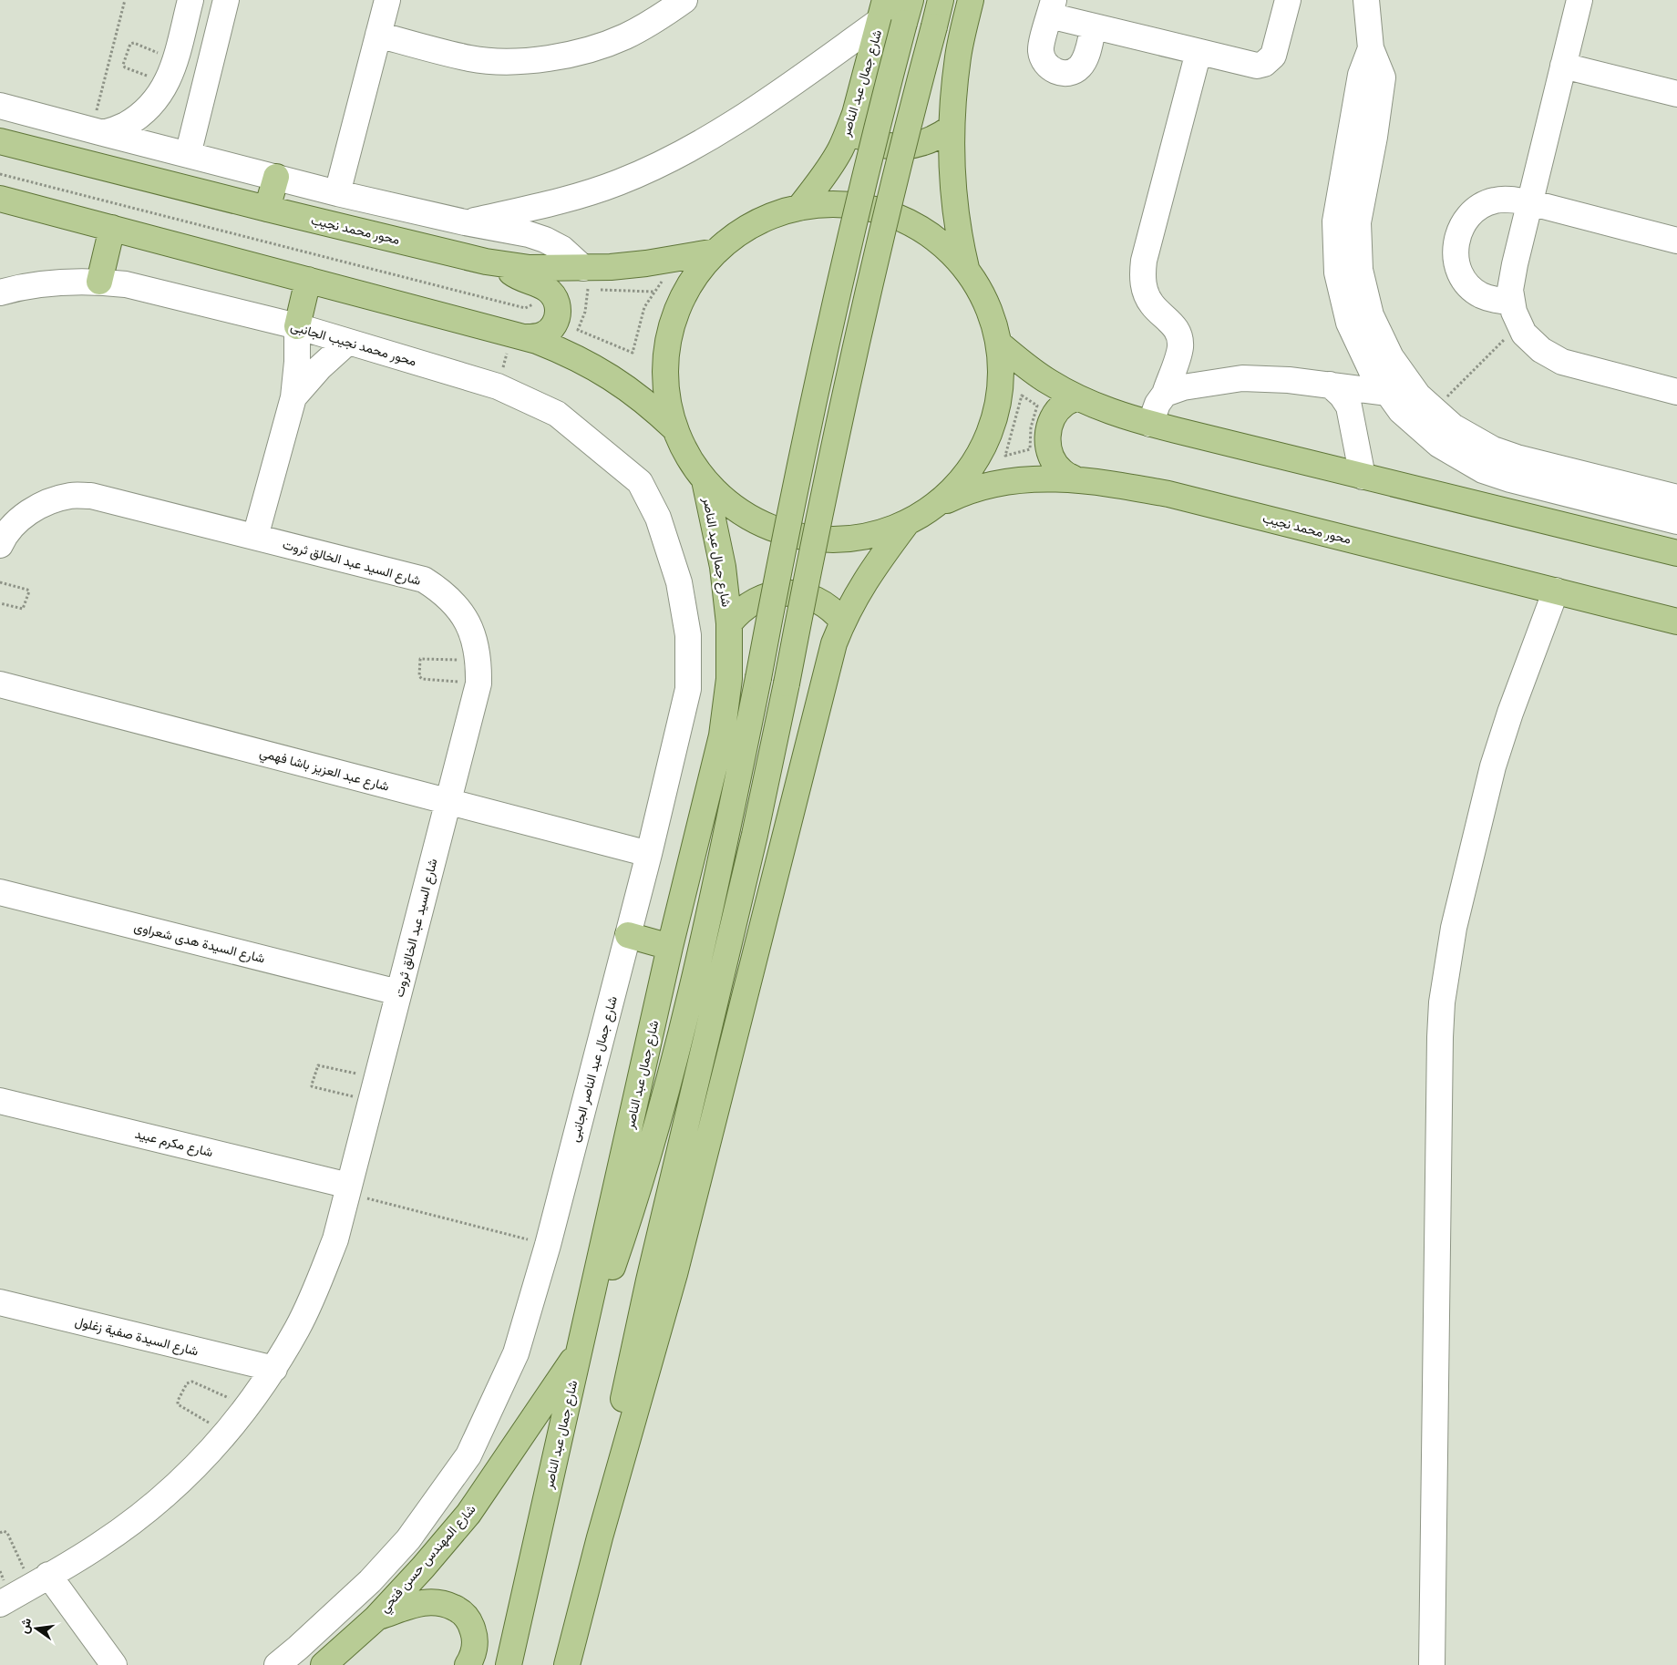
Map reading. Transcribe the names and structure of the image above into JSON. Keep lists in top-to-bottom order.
{
  "streets": {
    "main road": ["شارع جمال عبد الناصر", "محور محمد نجيب", "شارع المهندس حسن فتحي"],
    "street": [
      "محور محمد نجيب الجانبى",
      "شارع السيد عبد الخالق ثروت",
      "شارع عبد العزيز باشا فهمي",
      "شارع السيدة هدى شعراوى",
      "شارع جمال عبد الناصر الجانبى",
      "شارع مكرم عبيد",
      "شارع السيدة صفية زغلول"
    ]
  },
  "crossings": [
    ["شارع جمال عبد الناصر", "شارع المهندس حسن فتحي"],
    ["محور محمد نجيب الجانبى", "شارع جمال عبد الناصر الجانبى"],
    ["شارع السيد عبد الخالق ثروت", "شارع عبد العزيز باشا فهمي"],
    ["شارع السيد عبد الخالق ثروت", "شارع السيدة هدى شعراوى"],
    ["شارع السيد عبد الخالق ثروت", "شارع مكرم عبيد"],
    ["شارع السيد عبد الخالق ثروت", "شارع السيدة صفية زغلول"],
    ["شارع عبد العزيز باشا فهمي", "شارع جمال عبد الناصر الجانبى"]
  ],
  "north": "left"
}
